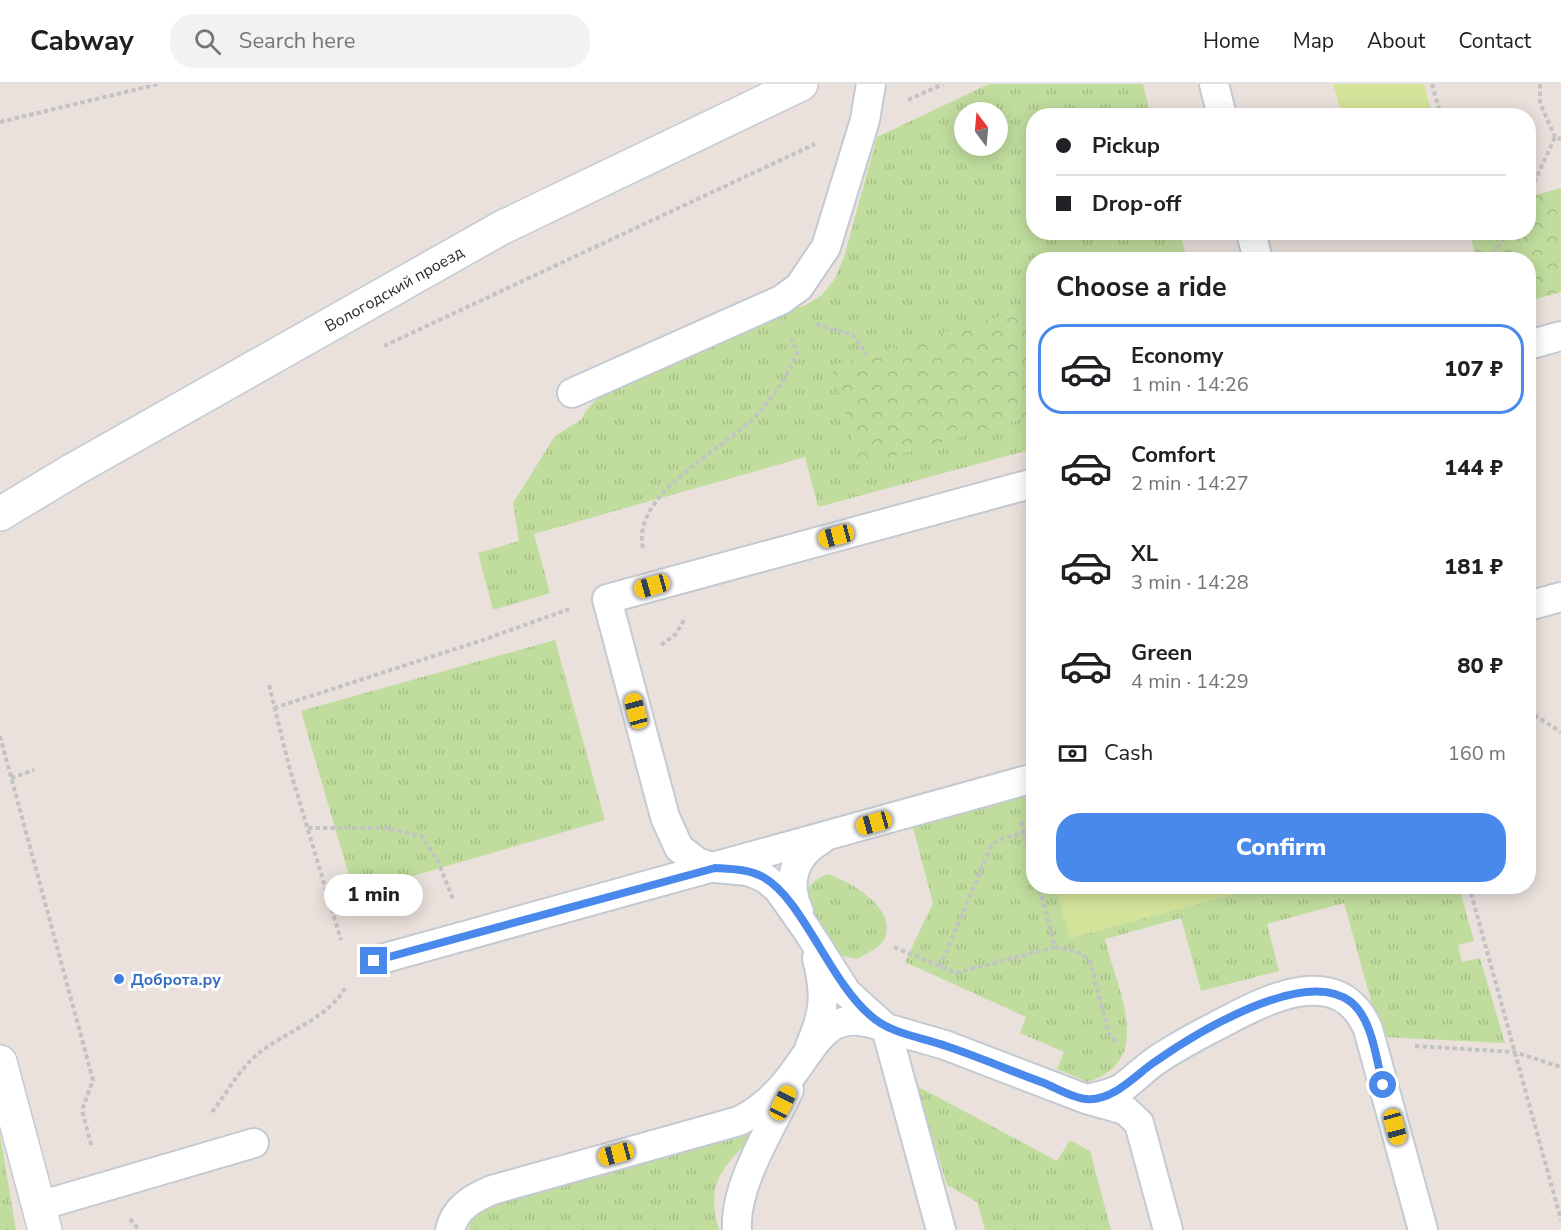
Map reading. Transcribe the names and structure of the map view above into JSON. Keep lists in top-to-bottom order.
{
  "streets": {
    "street": ["Вологодский проезд"]
  },
  "places": ["Доброта.ру"],
  "north": "top",
  "page": {
    "header": "Cabway",
    "search": "Search here",
    "nav": [
      "Home",
      "Map",
      "About",
      "Contact"
    ],
    "banner": ["Pickup", "Drop-off"],
    "heading": "Choose a ride",
    "list": [
      {
        "name": "Economy",
        "note": "1 min · 14:26",
        "value": "107 ₽"
      },
      {
        "name": "Comfort",
        "note": "2 min · 14:27",
        "value": "144 ₽"
      },
      {
        "name": "XL",
        "note": "3 min · 14:28",
        "value": "181 ₽"
      },
      {
        "name": "Green",
        "note": "4 min · 14:29",
        "value": "80 ₽"
      }
    ],
    "pay": ["Cash", "160 m"],
    "buttons": "Confirm",
    "bubble": "1 min"
  }
}
